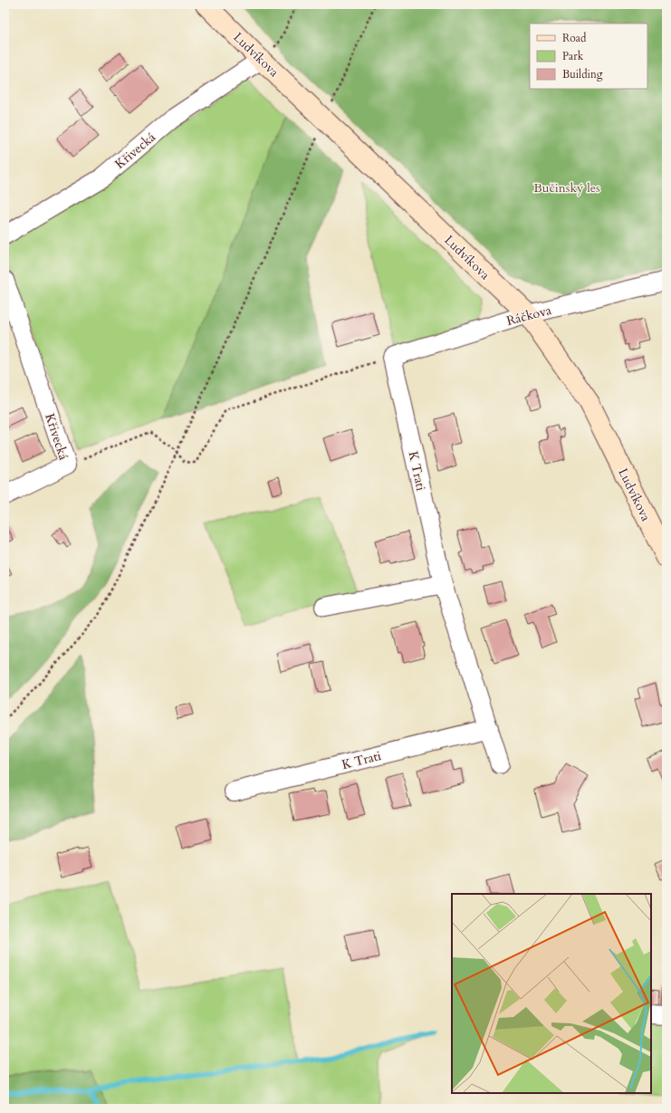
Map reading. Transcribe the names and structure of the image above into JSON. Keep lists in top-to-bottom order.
{
  "streets": {
    "street": [
      "Ludvíkova",
      "Křivecká",
      "Ráčkova",
      "K Trati"
    ]
  },
  "crossings": [
    ["Ludvíkova", "Křivecká"],
    ["Ludvíkova", "Ráčkova"],
    ["Ráčkova", "K Trati"]
  ],
  "parks": ["Bučinský les"],
  "legend": ["Road", "Park", "Building"]
}
